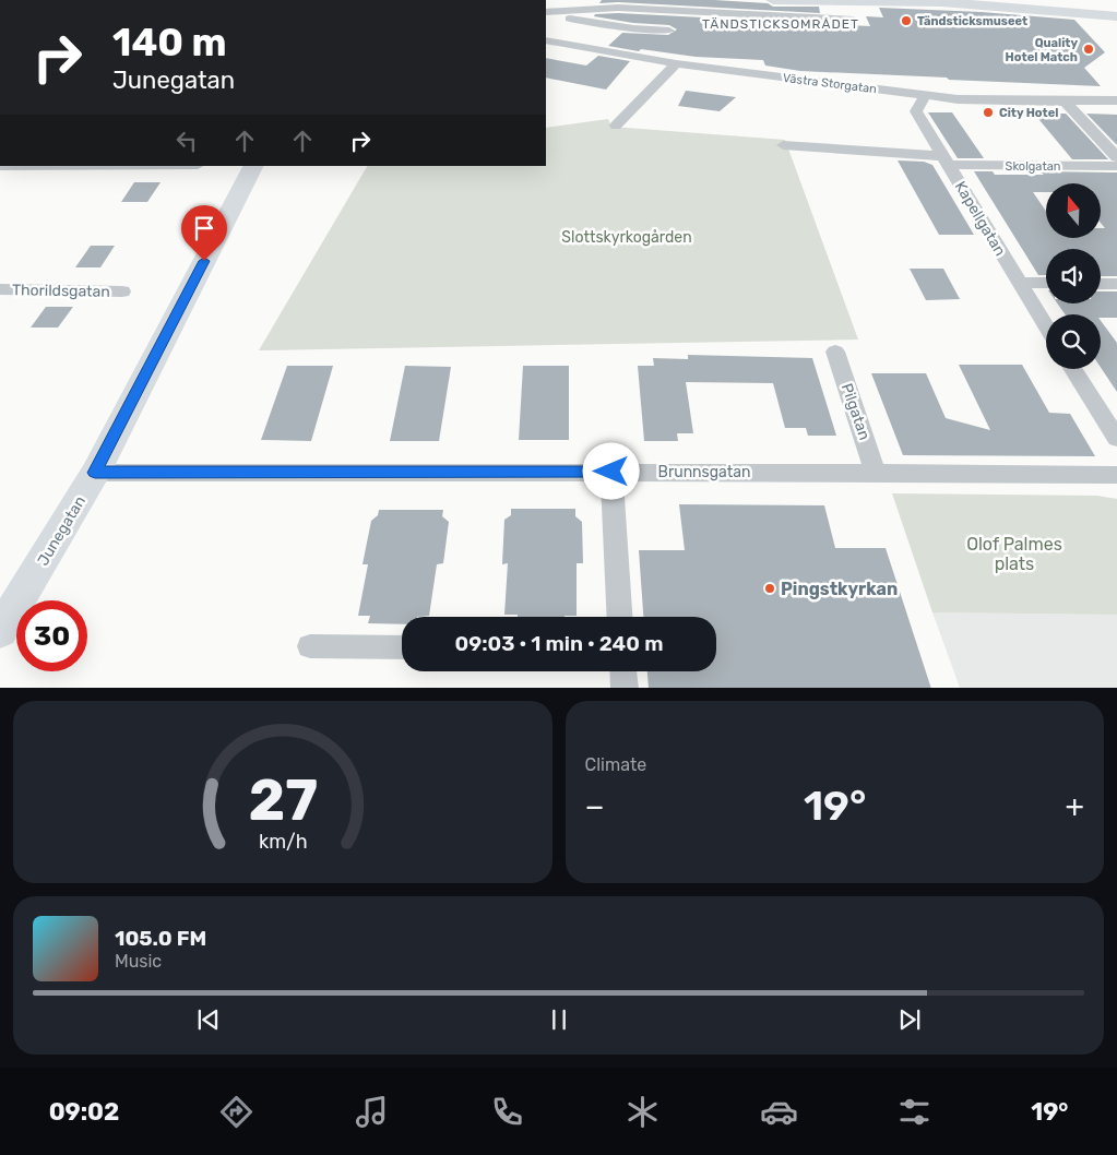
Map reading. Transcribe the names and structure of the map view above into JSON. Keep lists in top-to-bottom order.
{
  "streets": {
    "street": [
      "Västra Storgatan",
      "Skolgatan",
      "Kapellgatan",
      "Thorildsgatan",
      "Pilgatan",
      "Brunnsgatan",
      "Junegatan"
    ]
  },
  "crossings": [
    ["Västra Storgatan", "Kapellgatan"],
    ["Skolgatan", "Kapellgatan"],
    ["Pilgatan", "Brunnsgatan"],
    ["Brunnsgatan", "Junegatan"]
  ],
  "districts": ["TÄNDSTICKSOMRÅDET"],
  "parks": ["Slottskyrkogården", "Olof Palmes plats"],
  "places": [
    "Tändsticksmuseet",
    "Quality Hotel Match",
    "City Hotel",
    "Pingstkyrkan"
  ],
  "north": "top",
  "page": {
    "turn": ["140 m", "Junegatan"],
    "limit": "30",
    "trip": "09:03 · 1 min · 240 m",
    "tile": "Climate",
    "heat": ["−", "19°", "+"],
    "song": ["105.0 FM", "Music"],
    "tabs": ["09:02", "19°"],
    "gauge": ["27", "km/h"]
  }
}
